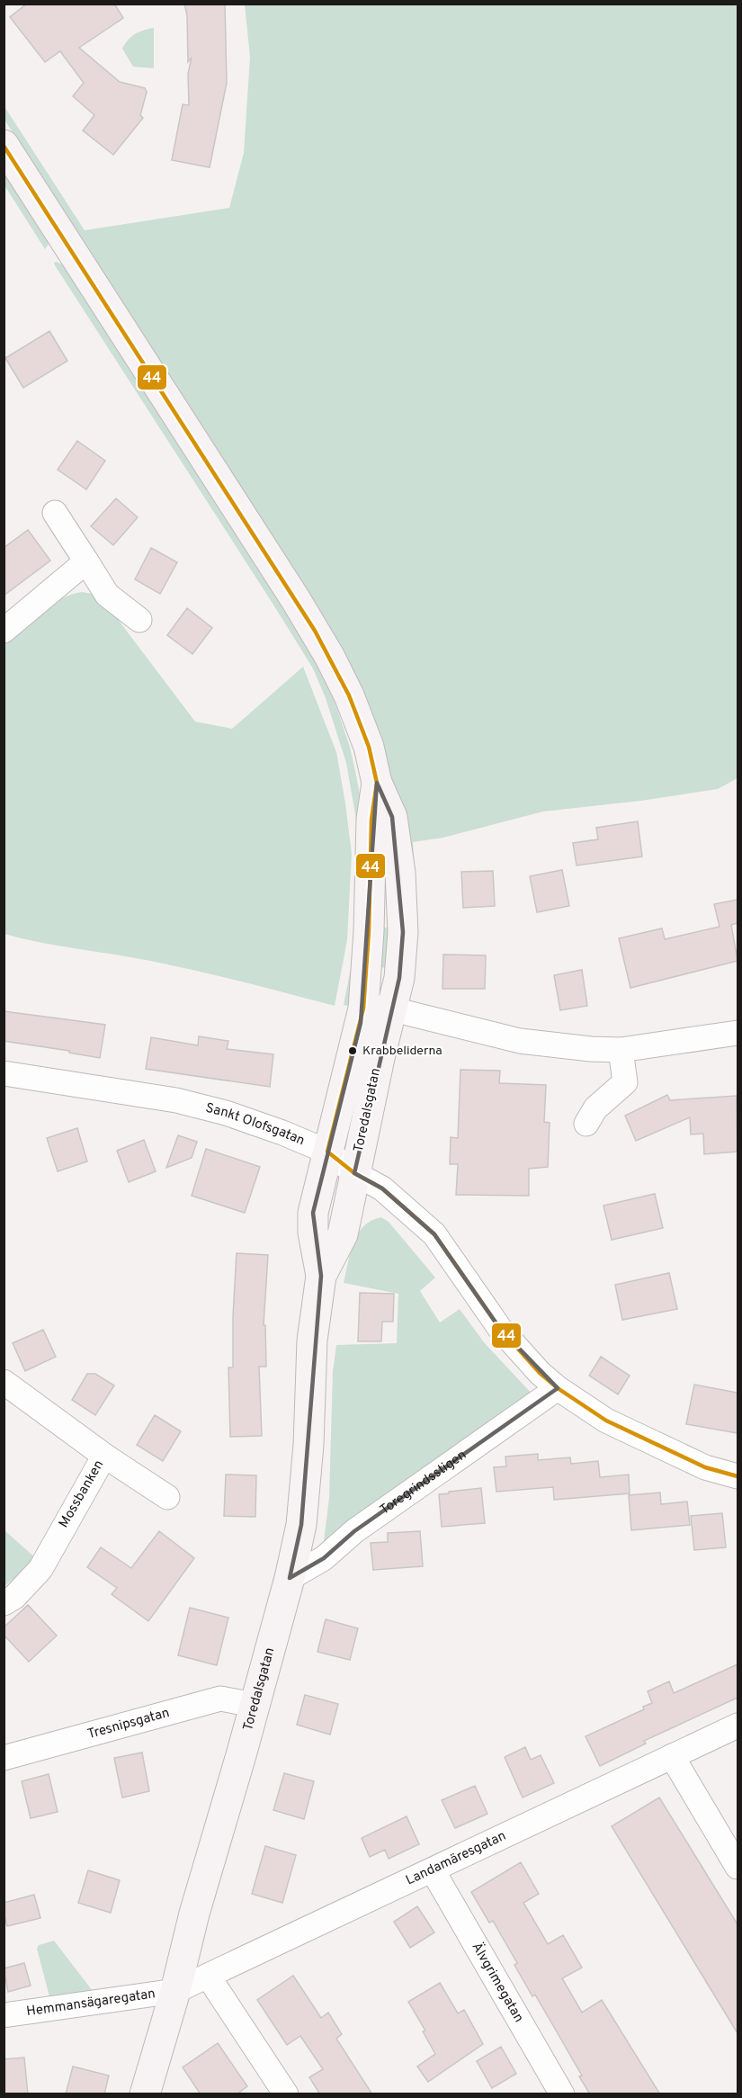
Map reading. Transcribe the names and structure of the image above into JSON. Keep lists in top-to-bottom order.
{
  "streets": {
    "street": [
      "Toredalsgatan",
      "Sankt Olofsgatan",
      "Toregrindsstigen",
      "Mossbanken",
      "Tresnipsgatan",
      "Landamäresgatan",
      "Älvgrimegatan",
      "Hemmansägaregatan"
    ]
  },
  "crossings": [
    ["Toredalsgatan", "Sankt Olofsgatan"],
    ["Toredalsgatan", "Toregrindsstigen"],
    ["Toredalsgatan", "Tresnipsgatan"],
    ["Toredalsgatan", "Landamäresgatan"],
    ["Toredalsgatan", "Hemmansägaregatan"],
    ["Sankt Olofsgatan", "Toregrindsstigen"],
    ["Landamäresgatan", "Älvgrimegatan"],
    ["Landamäresgatan", "Hemmansägaregatan"]
  ],
  "places": ["Krabbeliderna"],
  "lines": ["transit line 44"]
}
